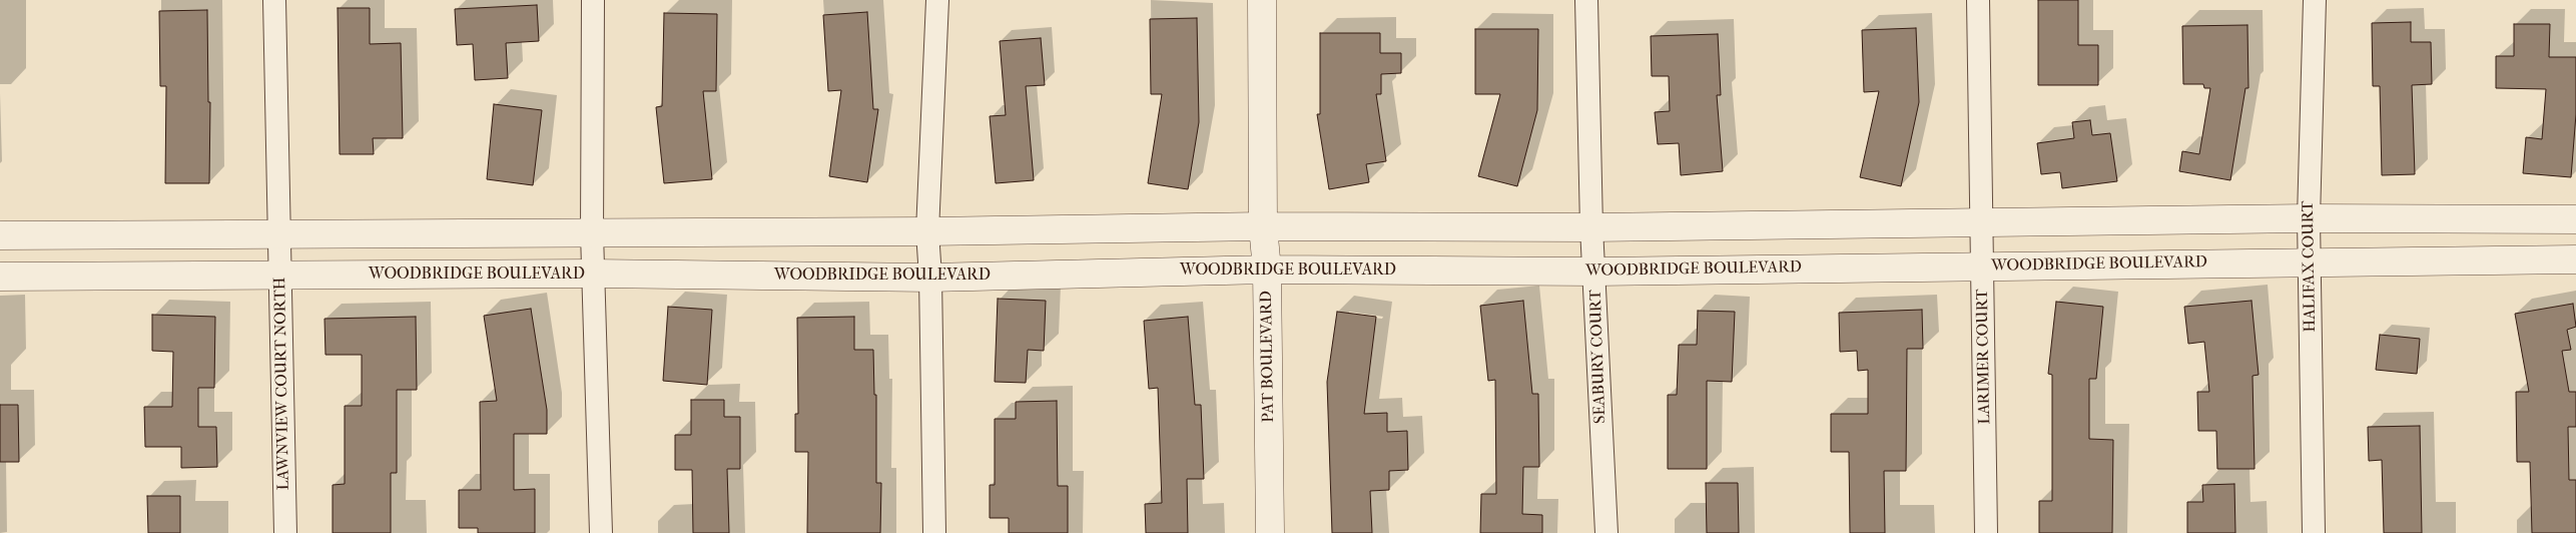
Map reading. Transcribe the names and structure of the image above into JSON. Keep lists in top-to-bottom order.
{
  "streets": {
    "street": [
      "WOODBRIDGE BOULEVARD",
      "HALIFAX COURT",
      "PAT BOULEVARD",
      "SEABURY COURT",
      "LARIMER COURT",
      "LAWNVIEW COURT NORTH"
    ]
  },
  "crossings": [
    ["WOODBRIDGE BOULEVARD", "HALIFAX COURT"],
    ["WOODBRIDGE BOULEVARD", "PAT BOULEVARD"],
    ["WOODBRIDGE BOULEVARD", "SEABURY COURT"],
    ["WOODBRIDGE BOULEVARD", "LARIMER COURT"],
    ["WOODBRIDGE BOULEVARD", "LAWNVIEW COURT NORTH"]
  ]
}
